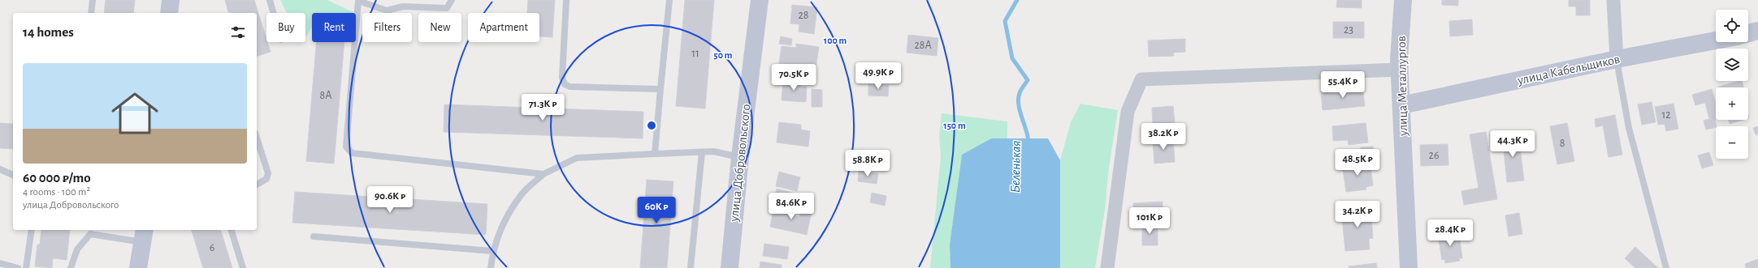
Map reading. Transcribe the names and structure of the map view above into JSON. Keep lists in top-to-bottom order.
{
  "streets": {
    "street": ["улица Кабельщиков", "улица Металлургов", "улица Добровольского"]
  },
  "crossings": [
    ["улица Кабельщиков", "улица Металлургов"]
  ],
  "water": ["Беленькая"],
  "house_numbers": [
    "28",
    "23",
    "28А",
    "11",
    "8А",
    "12",
    "8",
    "26",
    "6"
  ],
  "page": {
    "map_buttons": ["+", "−"],
    "chip": [
      "Buy",
      "Rent",
      "Filters",
      "New",
      "Apartment"
    ],
    "heading": "14 homes",
    "list": [
      {
        "name": "60 000 ₽/mo",
        "note": "4 rooms · 100 m² · улица Добровольского"
      }
    ],
    "price": [
      "49.9K ₽",
      "70.5K ₽",
      "55.4K ₽",
      "71.3K ₽",
      "38.2K ₽",
      "44.3K ₽",
      "48.5K ₽",
      "58.8K ₽",
      "90.6K ₽",
      "84.6K ₽",
      "60K ₽",
      "34.2K ₽",
      "101K ₽",
      "28.4K ₽"
    ]
  },
  "rings": ["100 m", "50 m", "150 m"]
}
